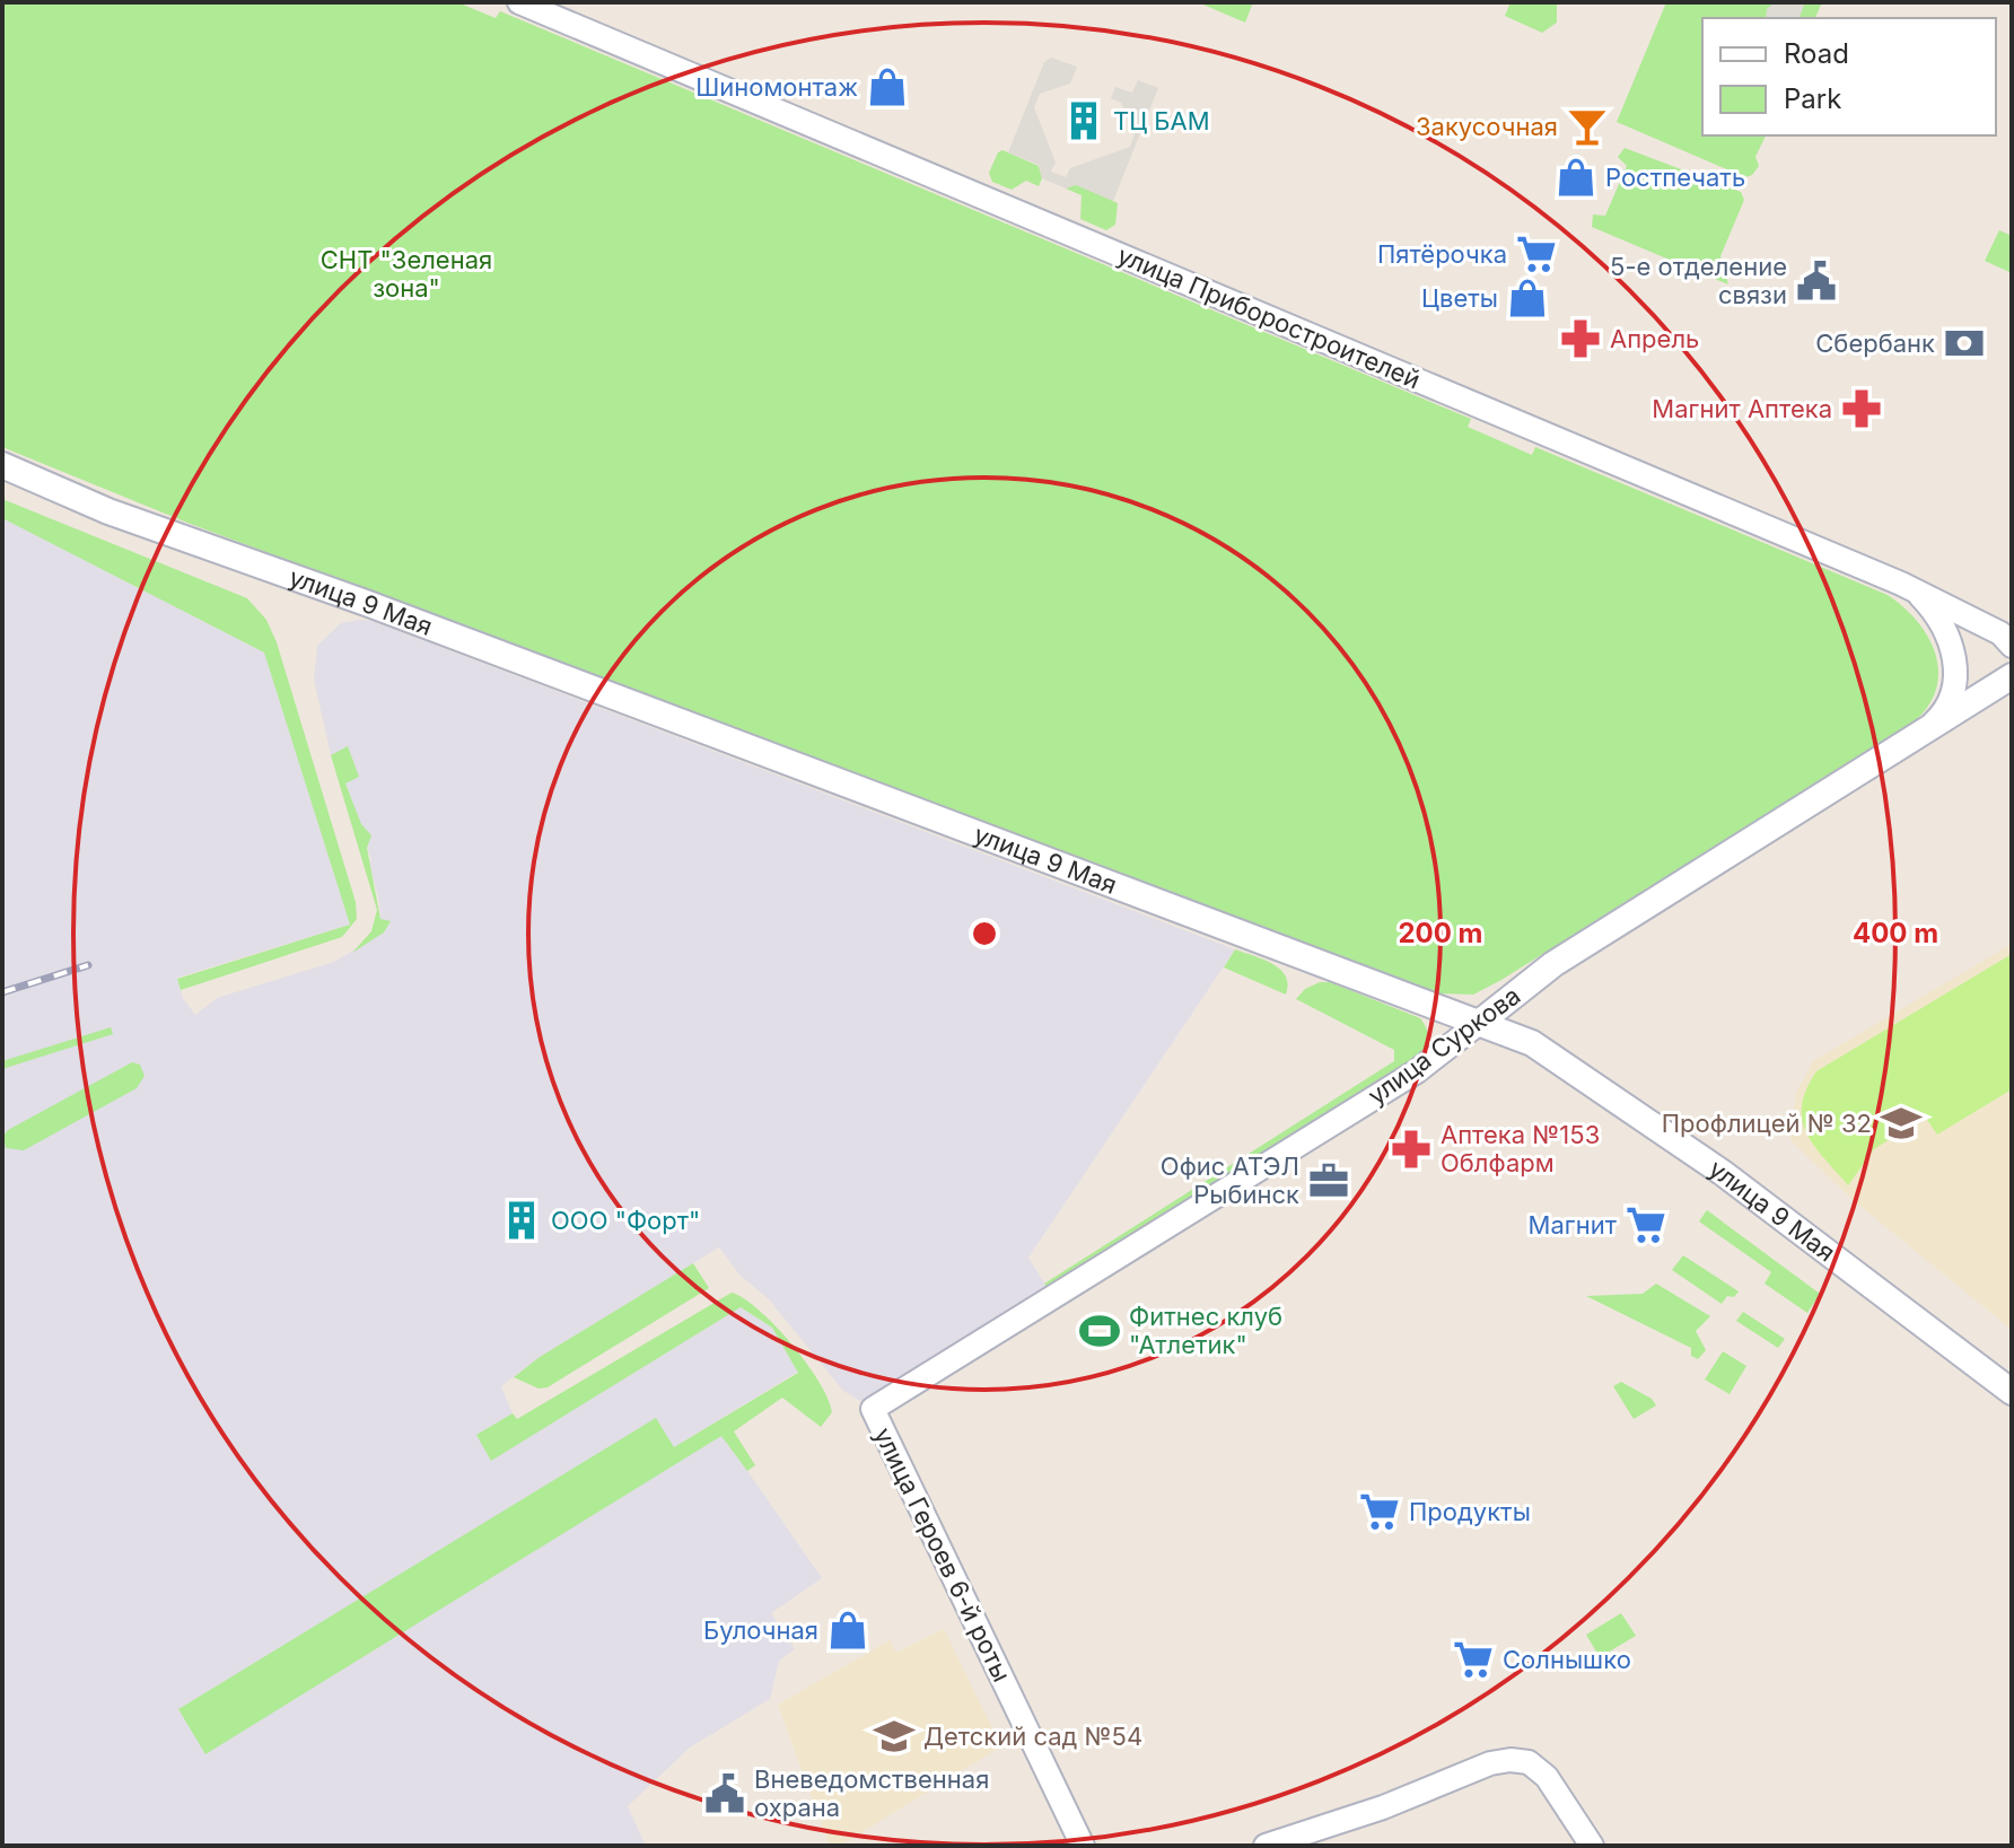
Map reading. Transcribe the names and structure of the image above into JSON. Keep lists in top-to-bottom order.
{
  "streets": {
    "main road": ["улица 9 Мая", "улица Суркова"],
    "street": ["улица Приборостроителей", "улица Героев 6-й роты"]
  },
  "crossings": [
    ["улица 9 Мая", "улица Суркова"],
    ["улица Суркова", "улица Героев 6-й роты"]
  ],
  "parks": ["СНТ \"Зеленая зона\""],
  "places": {
    "shop": [
      "Шиномонтаж",
      "Ростпечать",
      "Цветы",
      "Булочная"
    ],
    "building": ["ТЦ БАМ", "ООО \"Форт\""],
    "bar": ["Закусочная"],
    "supermarket": [
      "Пятёрочка",
      "Магнит",
      "Продукты",
      "Солнышко"
    ],
    "public building": ["5-е отделение связи", "Вневедомственная охрана"],
    "pharmacy": ["Апрель", "Магнит Аптека", "Аптека №153 Облфарм"],
    "bank": ["Сбербанк"],
    "school or university": ["Профлицей № 32", "Детский сад №54"],
    "office": ["Офис АТЭЛ Рыбинск"],
    "sports": ["Фитнес клуб \"Атлетик\""]
  },
  "legend": ["Road", "Park"],
  "rings": ["200 m", "400 m"]
}
